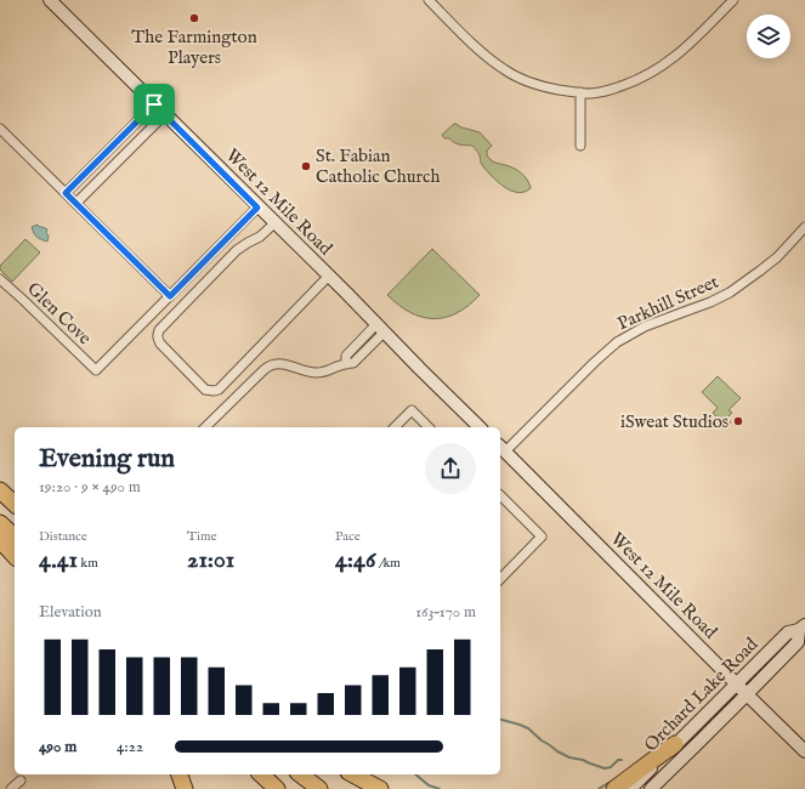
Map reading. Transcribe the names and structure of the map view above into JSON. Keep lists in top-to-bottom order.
{
  "streets": {
    "main road": ["West 12 Mile Road", "Orchard Lake Road"],
    "street": ["Parkhill Street", "Glen Cove"]
  },
  "crossings": [
    ["West 12 Mile Road", "Parkhill Street"],
    ["West 12 Mile Road", "Orchard Lake Road"]
  ],
  "places": ["The Farmington Players", "St. Fabian Catholic Church", "iSweat Studios"],
  "page": {
    "heading": ["Evening run", "19:20 · 9 × 490 m"],
    "stats": [
      ["Distance", "4.41 km"],
      ["Time", "21:01"],
      ["Pace", "4:46 /km"]
    ],
    "chart": ["Elevation", "163–170 m"],
    "list": [
      {
        "name": "490 m",
        "note": "4:22"
      }
    ]
  }
}
